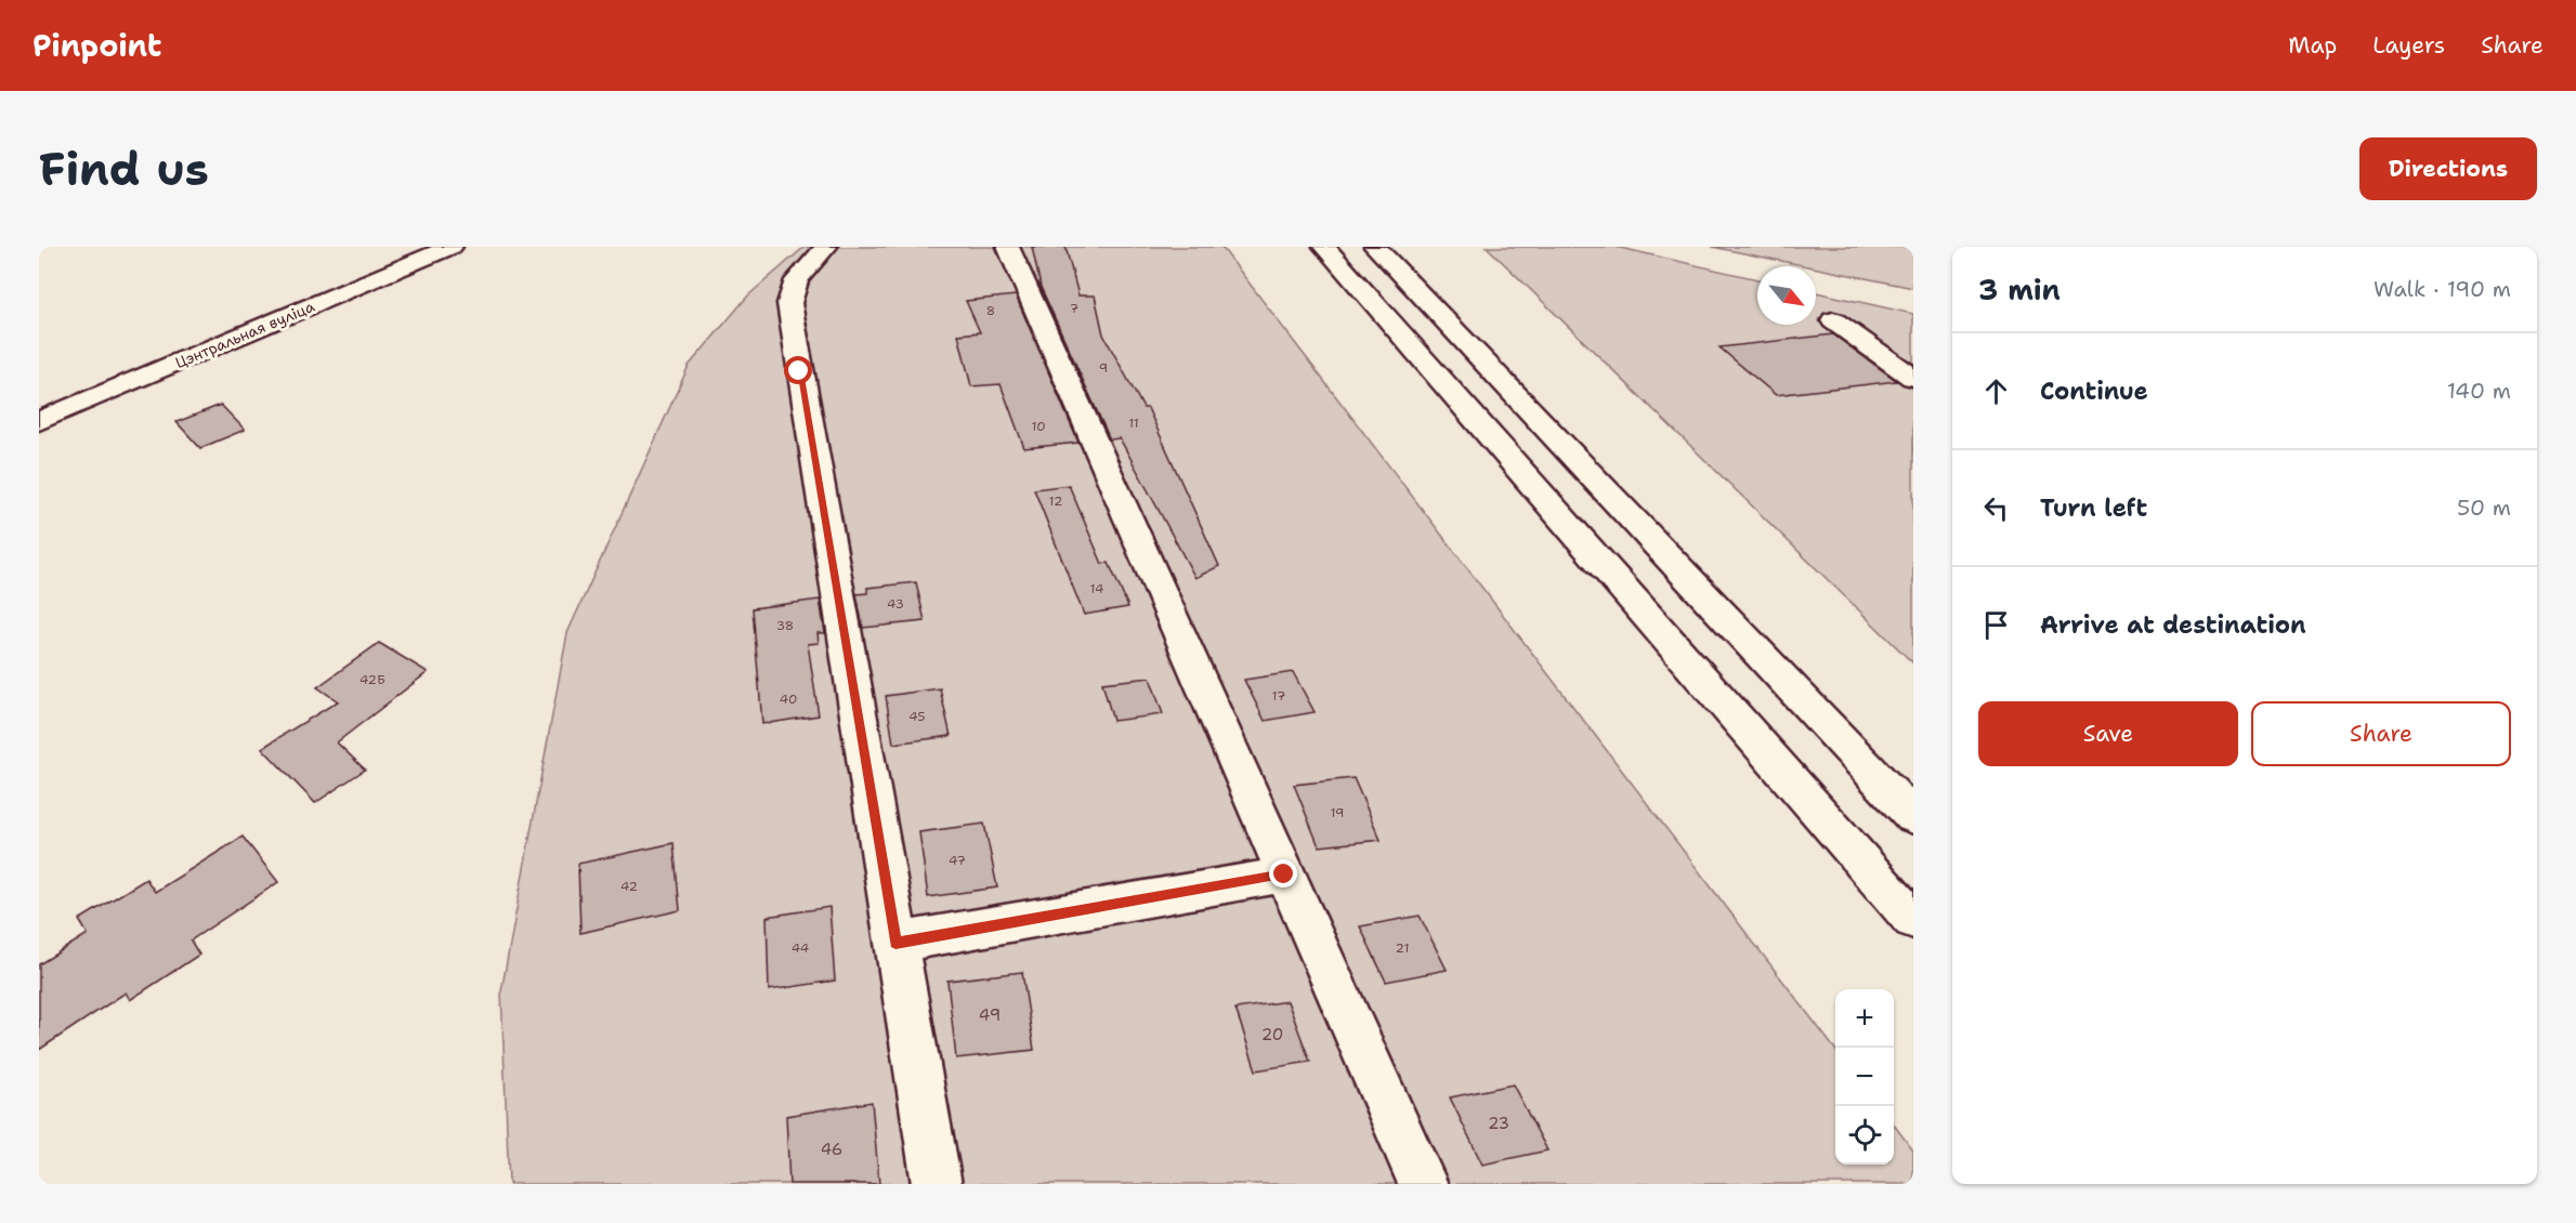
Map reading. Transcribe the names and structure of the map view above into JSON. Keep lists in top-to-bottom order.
{
  "streets": {
    "main road": ["Цэнтральная вуліца"]
  },
  "house_numbers": [
    "7",
    "8",
    "9",
    "11",
    "10",
    "12",
    "14",
    "43",
    "38",
    "42Б",
    "17",
    "40",
    "45",
    "19",
    "47",
    "42",
    "44",
    "21",
    "49",
    "20",
    "23",
    "46"
  ],
  "north": "bottom right",
  "page": {
    "header": "Pinpoint",
    "nav": ["Map", "Layers", "Share"],
    "buttons": [
      "Directions",
      ["Save", "Share"]
    ],
    "title": "Find us",
    "heading": ["3 min", "Walk · 190 m"],
    "list": [
      ["Continue", "140 m"],
      ["Turn left", "50 m"],
      "Arrive at destination"
    ],
    "map_buttons": ["+", "−"]
  }
}
